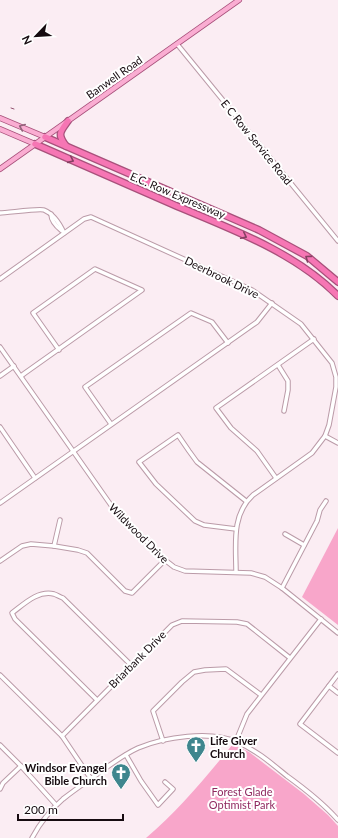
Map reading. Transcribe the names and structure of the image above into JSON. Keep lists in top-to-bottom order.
{
  "streets": {
    "highway": ["E.C. Row Expressway"],
    "main road": ["Banwell Road"],
    "street": [
      "E C Row Service Road",
      "Deerbrook Drive",
      "Wildwood Drive",
      "Briarbank Drive"
    ]
  },
  "crossings": [
    ["Banwell Road", "E C Row Service Road"],
    ["Banwell Road", "E.C. Row Expressway"],
    ["Deerbrook Drive", "Wildwood Drive"]
  ],
  "parks": ["Forest Glade Optimist Park"],
  "places": {
    "church": ["Life Giver Church", "Windsor Evangel Bible Church"]
  },
  "scale_bar": "200 m",
  "north": "bottom left"
}
